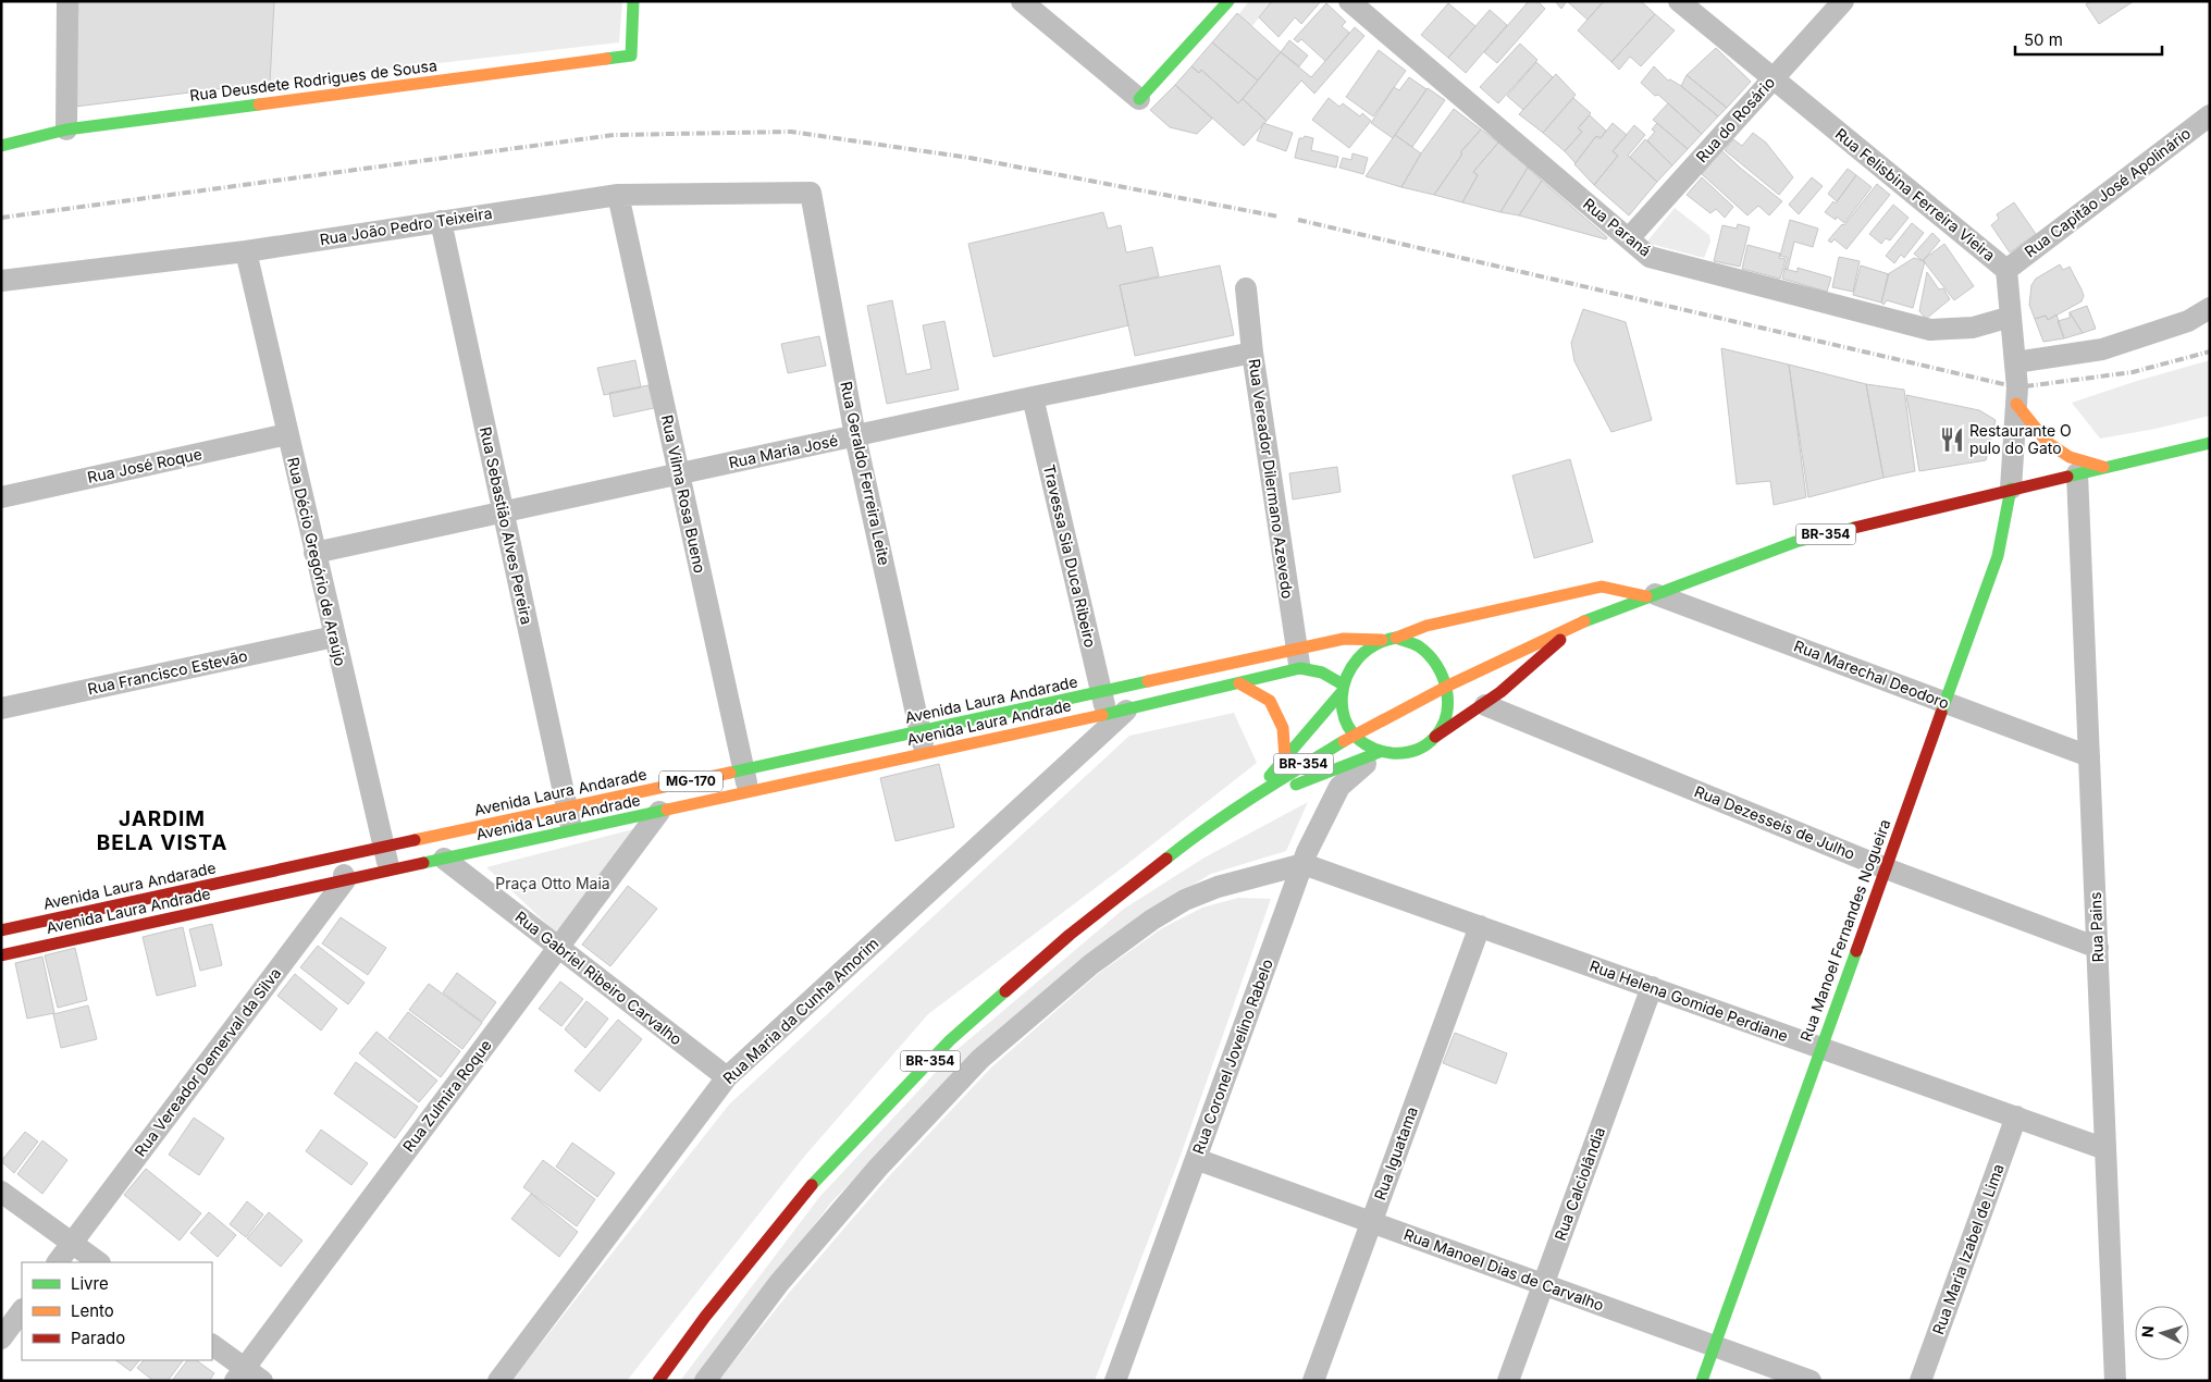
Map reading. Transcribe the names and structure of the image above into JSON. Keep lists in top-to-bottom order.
{
  "streets": {
    "main road": [
      "Rua Deusdete Rodrigues de Sousa",
      "BR-354",
      "Avenida Laura Andarade",
      "Avenida Laura Andrade",
      "MG-170",
      "Rua Manoel Fernandes Nogueira"
    ],
    "street": [
      "Rua do Rosário",
      "Rua Capitão José Apolinário",
      "Rua Felisbina Ferreira Vieira",
      "Rua João Pedro Teixeira",
      "Rua Paraná",
      "Rua Maria José",
      "Rua José Roque",
      "Rua Geraldo Ferreira Leite",
      "Rua Vereador Dilermano Azevedo",
      "Rua Vilma Rosa Bueno",
      "Rua Sebastião Alves Pereira",
      "Travessa Sia Duca Ribeiro",
      "Rua Décio Gregório de Araújo",
      "Rua Francisco Estevão",
      "Rua Marechal Deodoro",
      "Rua Dezesseis de Julho",
      "Rua Pains",
      "Rua Gabriel Ribeiro Carvalho",
      "Rua Helena Gomide Perdiane",
      "Rua Maria da Cunha Amorim",
      "Rua Coronel Jovelino Rabelo",
      "Rua Vereador Demerval da Silva",
      "Rua Zulmira Roque",
      "Rua Iguatama",
      "Rua Calciolândia",
      "Rua Maria Izabel de Lima",
      "Rua Manoel Dias de Carvalho"
    ]
  },
  "crossings": [
    ["Rua do Rosário", "Rua Felisbina Ferreira Vieira"],
    ["Rua do Rosário", "Rua Paraná"],
    ["Rua Capitão José Apolinário", "Rua Felisbina Ferreira Vieira"],
    ["Rua Felisbina Ferreira Vieira", "Rua Paraná"],
    ["Rua Felisbina Ferreira Vieira", "BR-354"],
    ["Rua Felisbina Ferreira Vieira", "Rua Manoel Fernandes Nogueira"],
    ["Rua João Pedro Teixeira", "Rua Geraldo Ferreira Leite"],
    ["Rua João Pedro Teixeira", "Rua Vilma Rosa Bueno"],
    ["Rua João Pedro Teixeira", "Rua Sebastião Alves Pereira"],
    ["Rua João Pedro Teixeira", "Rua Décio Gregório de Araújo"],
    ["Rua Maria José", "Rua Geraldo Ferreira Leite"],
    ["Rua Maria José", "Rua Vereador Dilermano Azevedo"],
    ["Rua Maria José", "Rua Vilma Rosa Bueno"],
    ["Rua Maria José", "Rua Sebastião Alves Pereira"],
    ["Rua Maria José", "Travessa Sia Duca Ribeiro"],
    ["Rua Maria José", "Rua Décio Gregório de Araújo"],
    ["Rua José Roque", "Rua Décio Gregório de Araújo"],
    ["Rua Geraldo Ferreira Leite", "Avenida Laura Andarade"],
    ["Rua Geraldo Ferreira Leite", "Avenida Laura Andrade"],
    ["Rua Vereador Dilermano Azevedo", "Avenida Laura Andarade"],
    ["Rua Vereador Dilermano Azevedo", "Avenida Laura Andrade"],
    ["Rua Vilma Rosa Bueno", "Avenida Laura Andarade"],
    ["Rua Vilma Rosa Bueno", "Avenida Laura Andrade"],
    ["Rua Sebastião Alves Pereira", "Avenida Laura Andarade"],
    ["Rua Sebastião Alves Pereira", "Avenida Laura Andrade"],
    ["BR-354", "Rua Marechal Deodoro"],
    ["BR-354", "Avenida Laura Andarade"],
    ["BR-354", "Rua Pains"],
    ["BR-354", "Rua Manoel Fernandes Nogueira"],
    ["Travessa Sia Duca Ribeiro", "Avenida Laura Andarade"],
    ["Travessa Sia Duca Ribeiro", "Avenida Laura Andrade"],
    ["Rua Décio Gregório de Araújo", "Rua Francisco Estevão"],
    ["Rua Décio Gregório de Araújo", "Avenida Laura Andarade"],
    ["Rua Décio Gregório de Araújo", "Avenida Laura Andrade"],
    ["Rua Marechal Deodoro", "Avenida Laura Andarade"],
    ["Rua Marechal Deodoro", "Rua Pains"],
    ["Rua Marechal Deodoro", "Rua Manoel Fernandes Nogueira"],
    ["Avenida Laura Andarade", "Avenida Laura Andrade"],
    ["Avenida Laura Andrade", "Rua Gabriel Ribeiro Carvalho"],
    ["Avenida Laura Andrade", "Rua Maria da Cunha Amorim"],
    ["Avenida Laura Andrade", "Rua Vereador Demerval da Silva"],
    ["Avenida Laura Andrade", "Rua Zulmira Roque"],
    ["Rua Dezesseis de Julho", "Rua Pains"],
    ["Rua Dezesseis de Julho", "Rua Manoel Fernandes Nogueira"],
    ["Rua Pains", "Rua Helena Gomide Perdiane"],
    ["Rua Manoel Fernandes Nogueira", "Rua Helena Gomide Perdiane"],
    ["Rua Manoel Fernandes Nogueira", "Rua Manoel Dias de Carvalho"],
    ["Rua Gabriel Ribeiro Carvalho", "Rua Maria da Cunha Amorim"],
    ["Rua Gabriel Ribeiro Carvalho", "Rua Zulmira Roque"],
    ["Rua Helena Gomide Perdiane", "Rua Coronel Jovelino Rabelo"],
    ["Rua Helena Gomide Perdiane", "Rua Iguatama"],
    ["Rua Helena Gomide Perdiane", "Rua Calciolândia"],
    ["Rua Helena Gomide Perdiane", "Rua Maria Izabel de Lima"],
    ["Rua Coronel Jovelino Rabelo", "Rua Manoel Dias de Carvalho"],
    ["Rua Iguatama", "Rua Manoel Dias de Carvalho"],
    ["Rua Calciolândia", "Rua Manoel Dias de Carvalho"]
  ],
  "districts": ["JARDIM BELA VISTA"],
  "parks": ["Praça Otto Maia"],
  "places": {
    "restaurant": ["Restaurante O pulo do Gato"]
  },
  "legend": ["Livre", "Lento", "Parado"],
  "scale_bar": "50 m",
  "north": "left"
}
